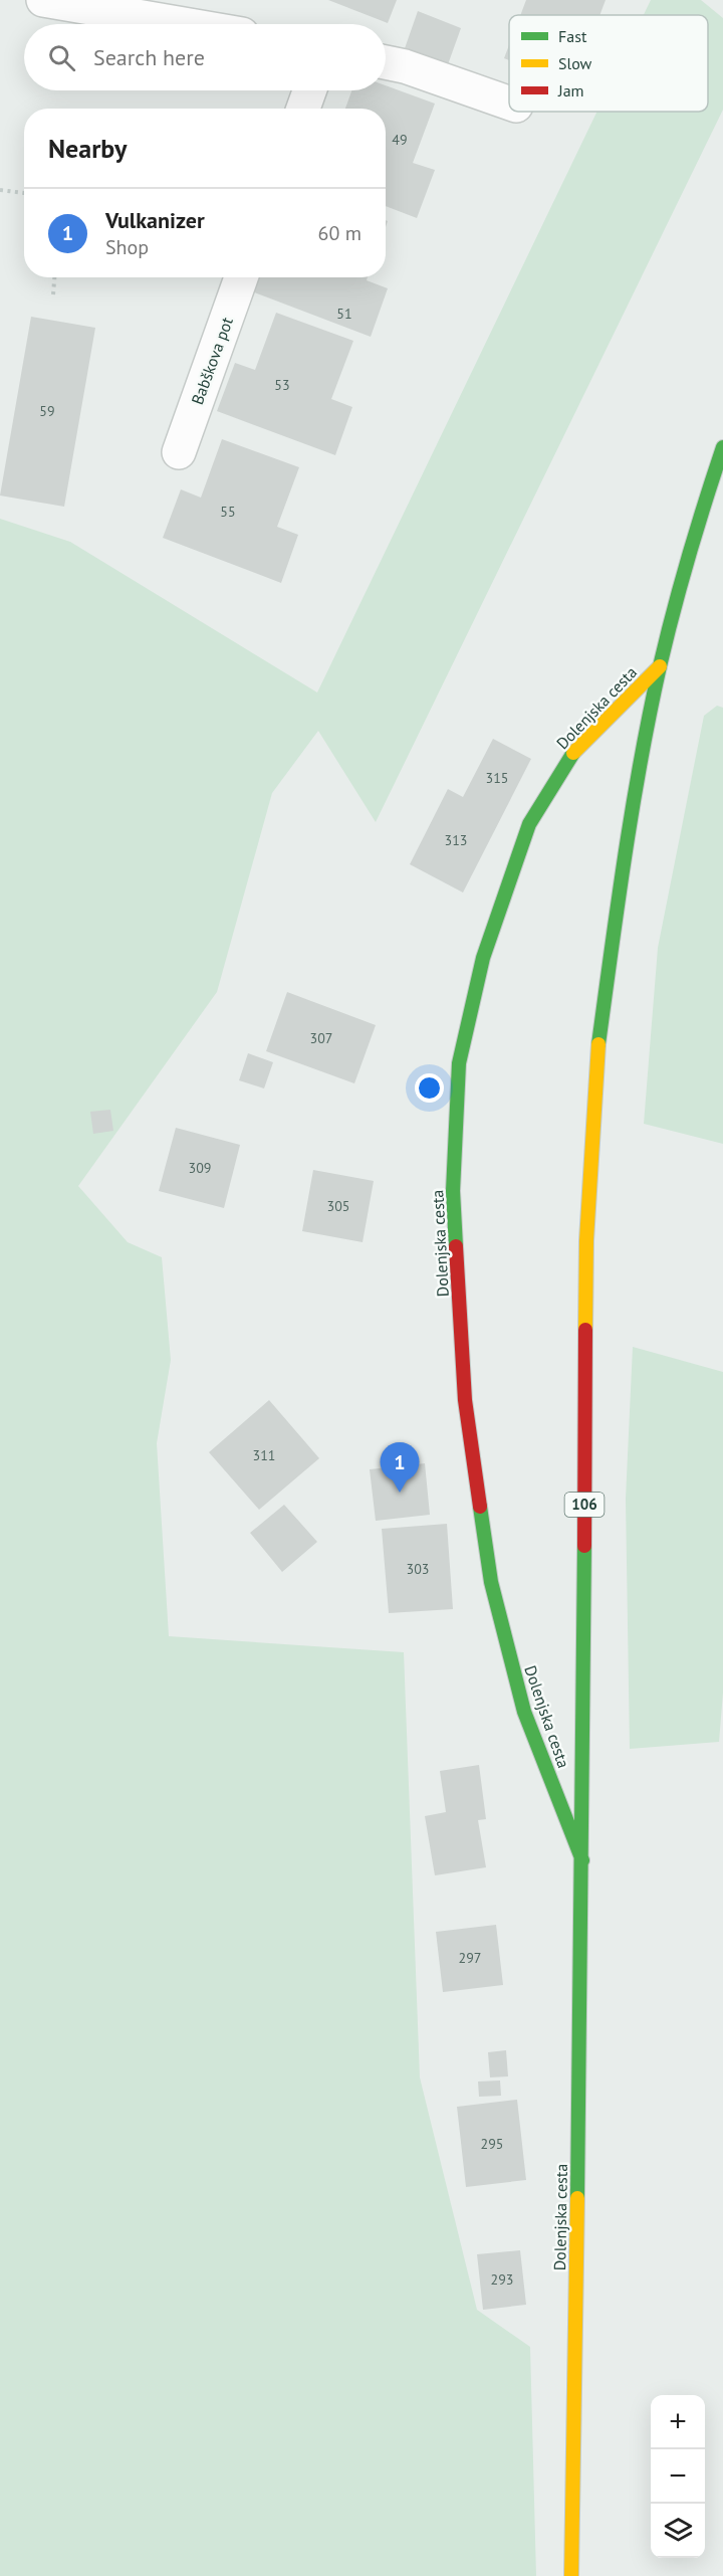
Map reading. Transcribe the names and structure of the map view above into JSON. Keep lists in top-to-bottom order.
{
  "streets": {
    "main road": ["Dolenjska cesta", "106"],
    "street": ["Babškova pot"]
  },
  "house_numbers": [
    "49",
    "51",
    "53",
    "59",
    "55",
    "315",
    "313",
    "307",
    "309",
    "305",
    "311",
    "303",
    "297",
    "295",
    "293"
  ],
  "legend": ["Fast", "Slow", "Jam"],
  "page": {
    "search": "Search here",
    "heading": "Nearby",
    "list": [
      {
        "mark": "1",
        "name": "Vulkanizer",
        "note": "Shop",
        "value": "60 m"
      }
    ],
    "pins": "1",
    "map_buttons": ["+", "−"]
  }
}
